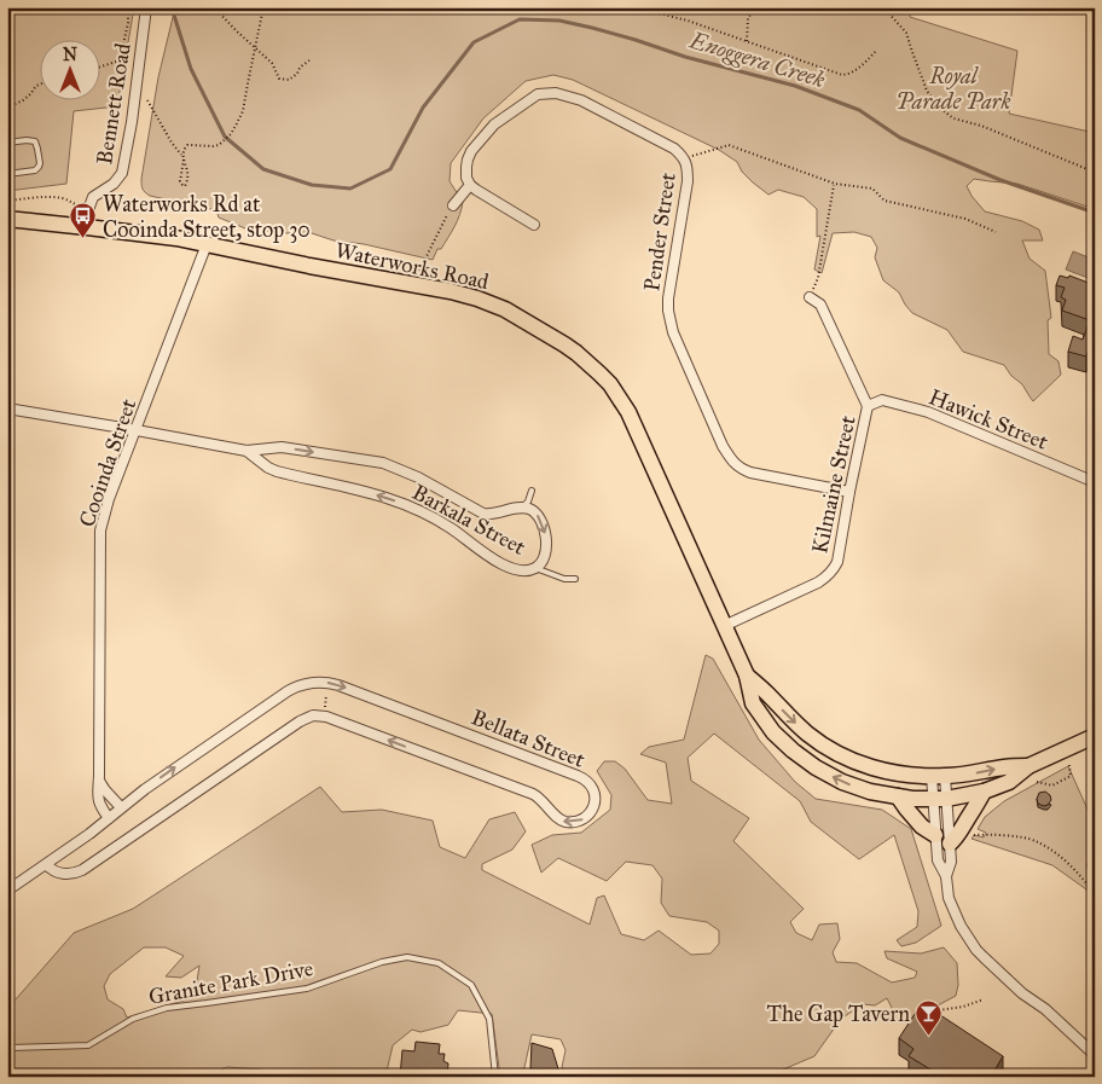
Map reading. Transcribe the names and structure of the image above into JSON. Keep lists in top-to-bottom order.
{
  "streets": {
    "main road": ["Waterworks Road"],
    "street": [
      "Bennett Road",
      "Pender Street",
      "Hawick Street",
      "Cooinda Street",
      "Kilmaine Street",
      "Barkala Street",
      "Bellata Street"
    ],
    "lane": ["Granite Park Drive"]
  },
  "crossings": [
    ["Pender Street", "Kilmaine Street"],
    ["Waterworks Road", "Cooinda Street"],
    ["Waterworks Road", "Kilmaine Street"],
    ["Hawick Street", "Kilmaine Street"],
    ["Cooinda Street", "Barkala Street"],
    ["Cooinda Street", "Bellata Street"]
  ],
  "water": ["Enoggera Creek"],
  "parks": ["Royal Parade Park"],
  "places": {
    "bus stop": ["Waterworks Rd at Cooinda Street, stop 30"],
    "bar": ["The Gap Tavern"]
  },
  "north": "top"
}
